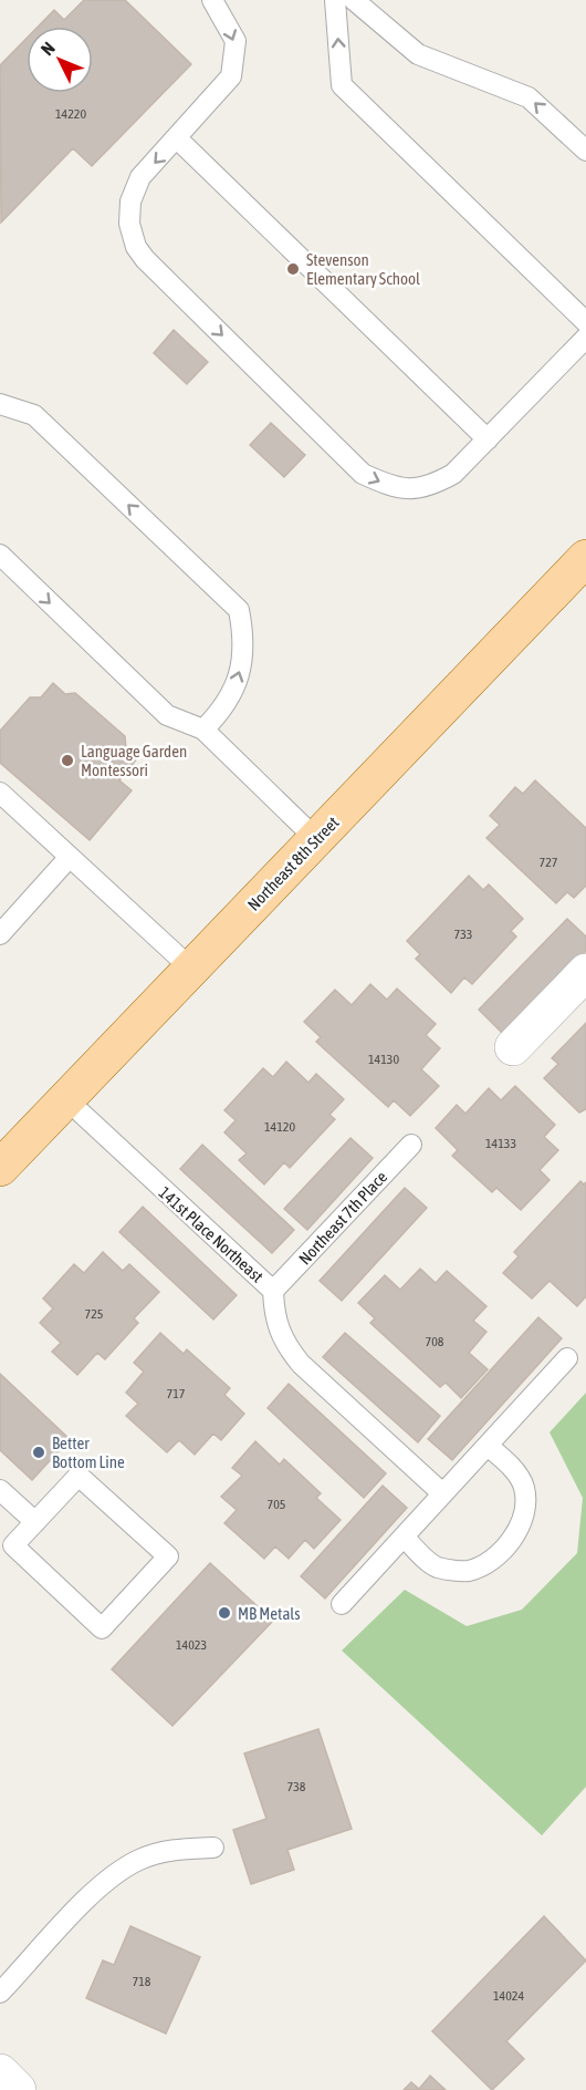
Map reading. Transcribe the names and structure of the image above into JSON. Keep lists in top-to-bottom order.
{
  "streets": {
    "main road": ["Northeast 8th Street"],
    "lane": ["Northeast 7th Place", "141st Place Northeast"]
  },
  "crossings": [
    ["Northeast 8th Street", "141st Place Northeast"],
    ["Northeast 7th Place", "141st Place Northeast"]
  ],
  "places": [
    "Stevenson Elementary School",
    "Language Garden Montessori",
    "Better Bottom Line",
    "MB Metals"
  ],
  "house_numbers": [
    "14220",
    "727",
    "733",
    "14130",
    "14120",
    "14133",
    "725",
    "708",
    "717",
    "705",
    "14023",
    "738",
    "718",
    "14024"
  ],
  "north": "top left"
}
